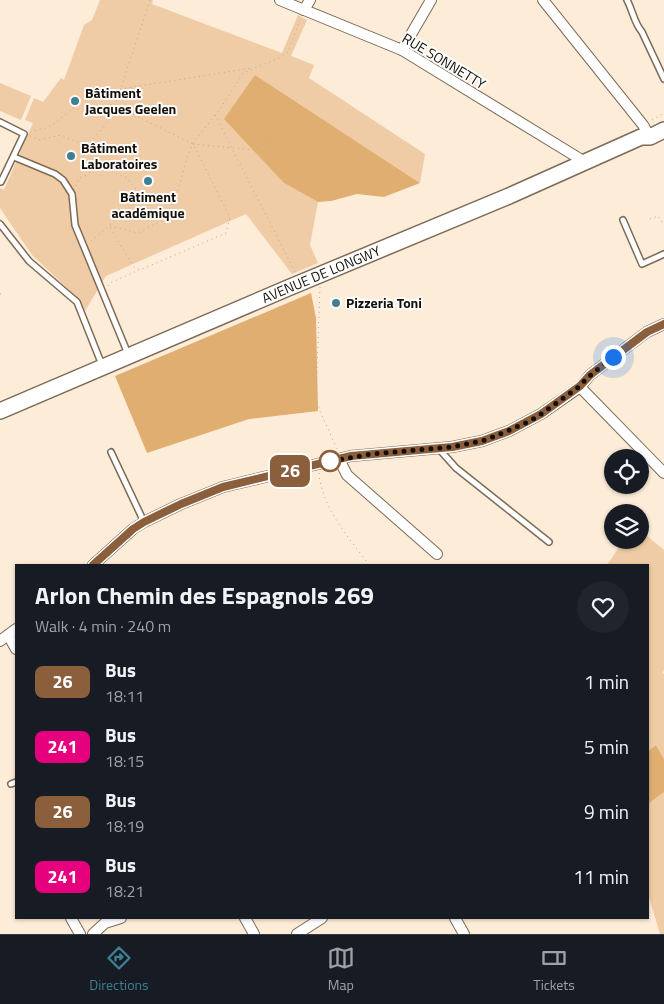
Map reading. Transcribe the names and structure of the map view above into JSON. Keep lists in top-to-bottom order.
{
  "streets": {
    "main road": ["AVENUE DE LONGWY"],
    "street": ["RUE SONNETTY"]
  },
  "crossings": [
    ["RUE SONNETTY", "AVENUE DE LONGWY"]
  ],
  "places": [
    "Bâtiment Jacques Geelen",
    "Bâtiment Laboratoires",
    "Bâtiment académique",
    "Pizzeria Toni"
  ],
  "lines": ["bus line 26"],
  "page": {
    "on_map": "26",
    "heading": ["Arlon Chemin des Espagnols 269", "Walk · 4 min · 240 m"],
    "list": [
      {
        "mark": "26",
        "name": "Bus",
        "note": "18:11",
        "value": "1 min"
      },
      {
        "mark": "241",
        "name": "Bus",
        "note": "18:15",
        "value": "5 min"
      },
      {
        "mark": "26",
        "name": "Bus",
        "note": "18:19",
        "value": "9 min"
      },
      {
        "mark": "241",
        "name": "Bus",
        "note": "18:21",
        "value": "11 min"
      }
    ],
    "tabs": ["Directions", "Map", "Tickets"]
  }
}
